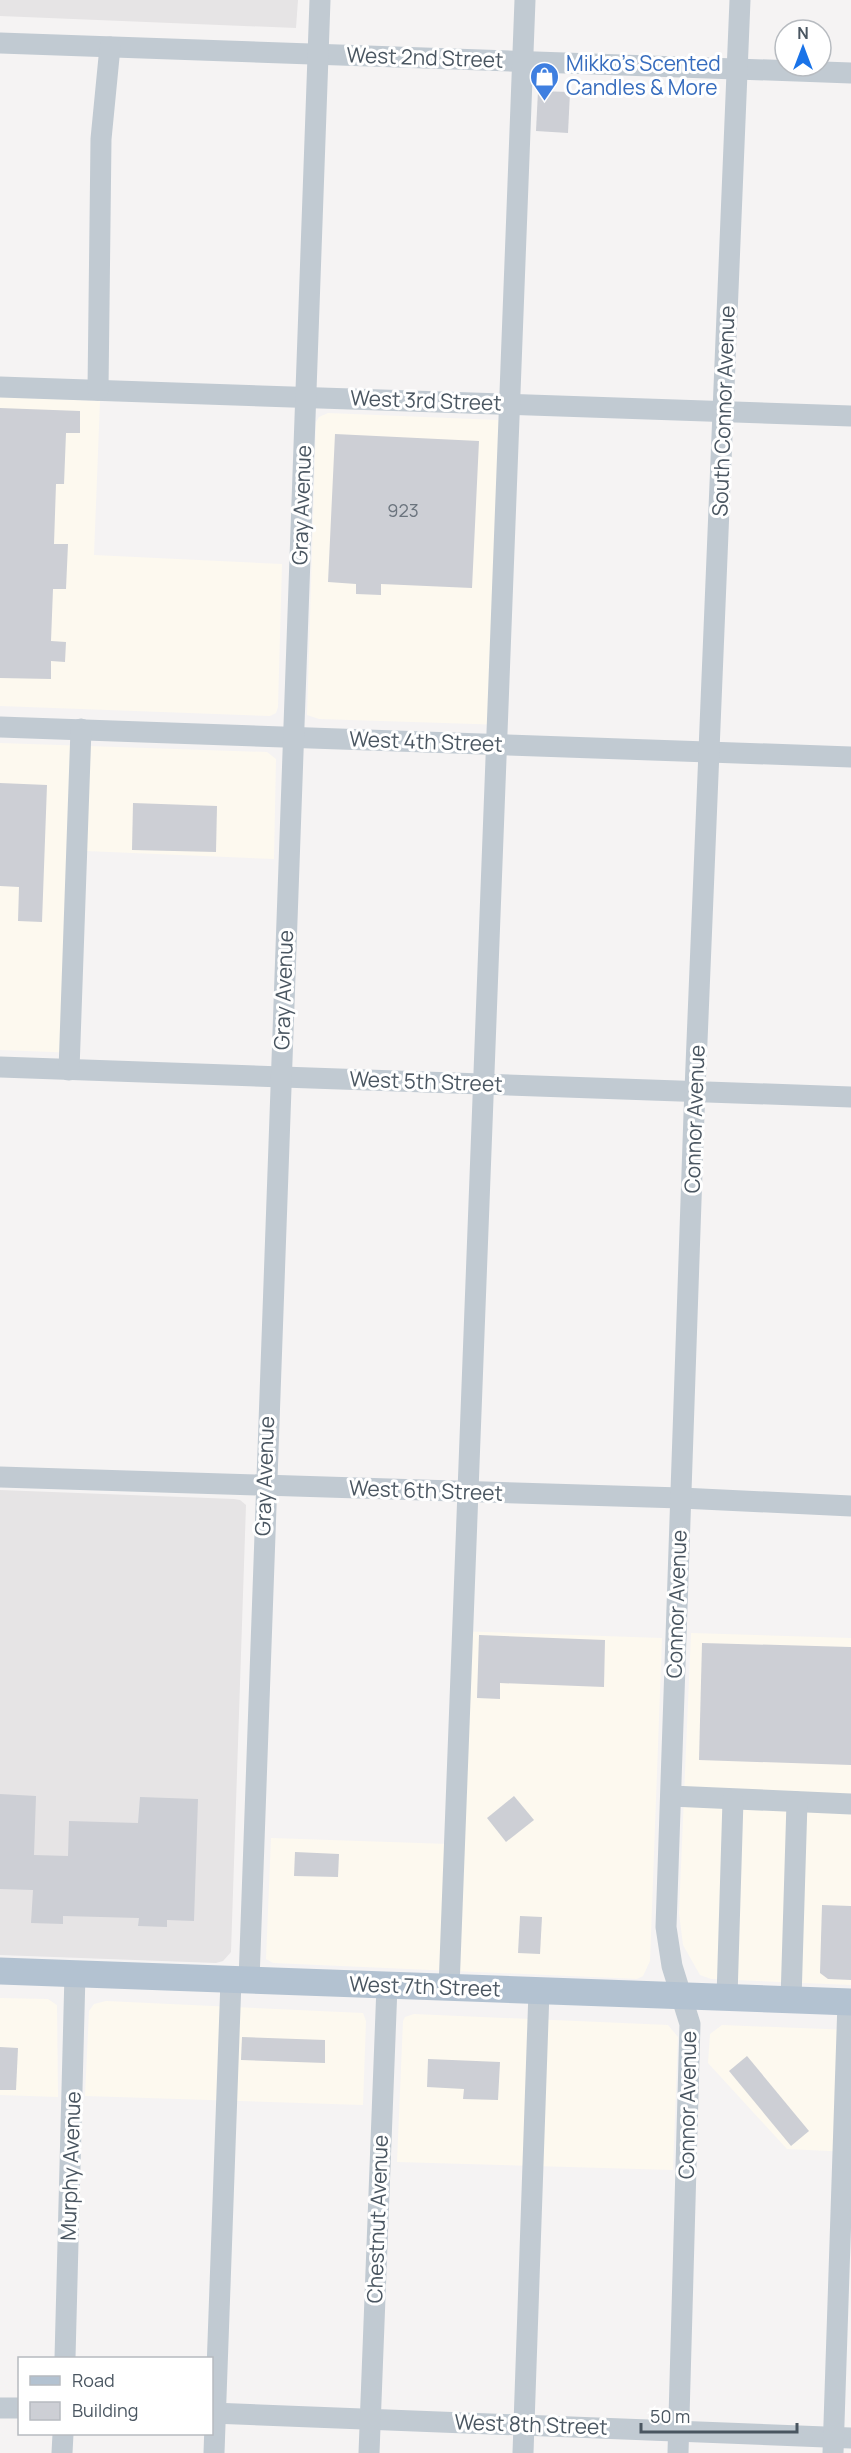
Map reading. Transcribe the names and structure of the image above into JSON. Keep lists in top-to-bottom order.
{
  "streets": {
    "main road": ["West 7th Street"],
    "street": [
      "West 2nd Street",
      "West 3rd Street",
      "South Connor Avenue",
      "Gray Avenue",
      "West 4th Street",
      "West 5th Street",
      "Connor Avenue",
      "West 6th Street",
      "Murphy Avenue",
      "Chestnut Avenue",
      "West 8th Street"
    ]
  },
  "crossings": [
    ["West 2nd Street", "South Connor Avenue"],
    ["West 2nd Street", "Gray Avenue"],
    ["West 3rd Street", "South Connor Avenue"],
    ["West 3rd Street", "Gray Avenue"],
    ["South Connor Avenue", "West 4th Street"],
    ["South Connor Avenue", "Connor Avenue"],
    ["Gray Avenue", "West 4th Street"],
    ["Gray Avenue", "West 5th Street"],
    ["Gray Avenue", "West 6th Street"],
    ["Gray Avenue", "West 7th Street"],
    ["Gray Avenue", "West 8th Street"],
    ["West 4th Street", "Connor Avenue"],
    ["West 5th Street", "Connor Avenue"],
    ["Connor Avenue", "West 6th Street"],
    ["Connor Avenue", "West 7th Street"],
    ["Connor Avenue", "West 8th Street"],
    ["West 7th Street", "Murphy Avenue"],
    ["West 7th Street", "Chestnut Avenue"],
    ["Chestnut Avenue", "West 8th Street"]
  ],
  "places": {
    "shop": ["Mikko's Scented Candles & More"]
  },
  "house_numbers": ["923"],
  "legend": ["Road", "Building"],
  "scale_bar": "50 m",
  "north": "top"
}
